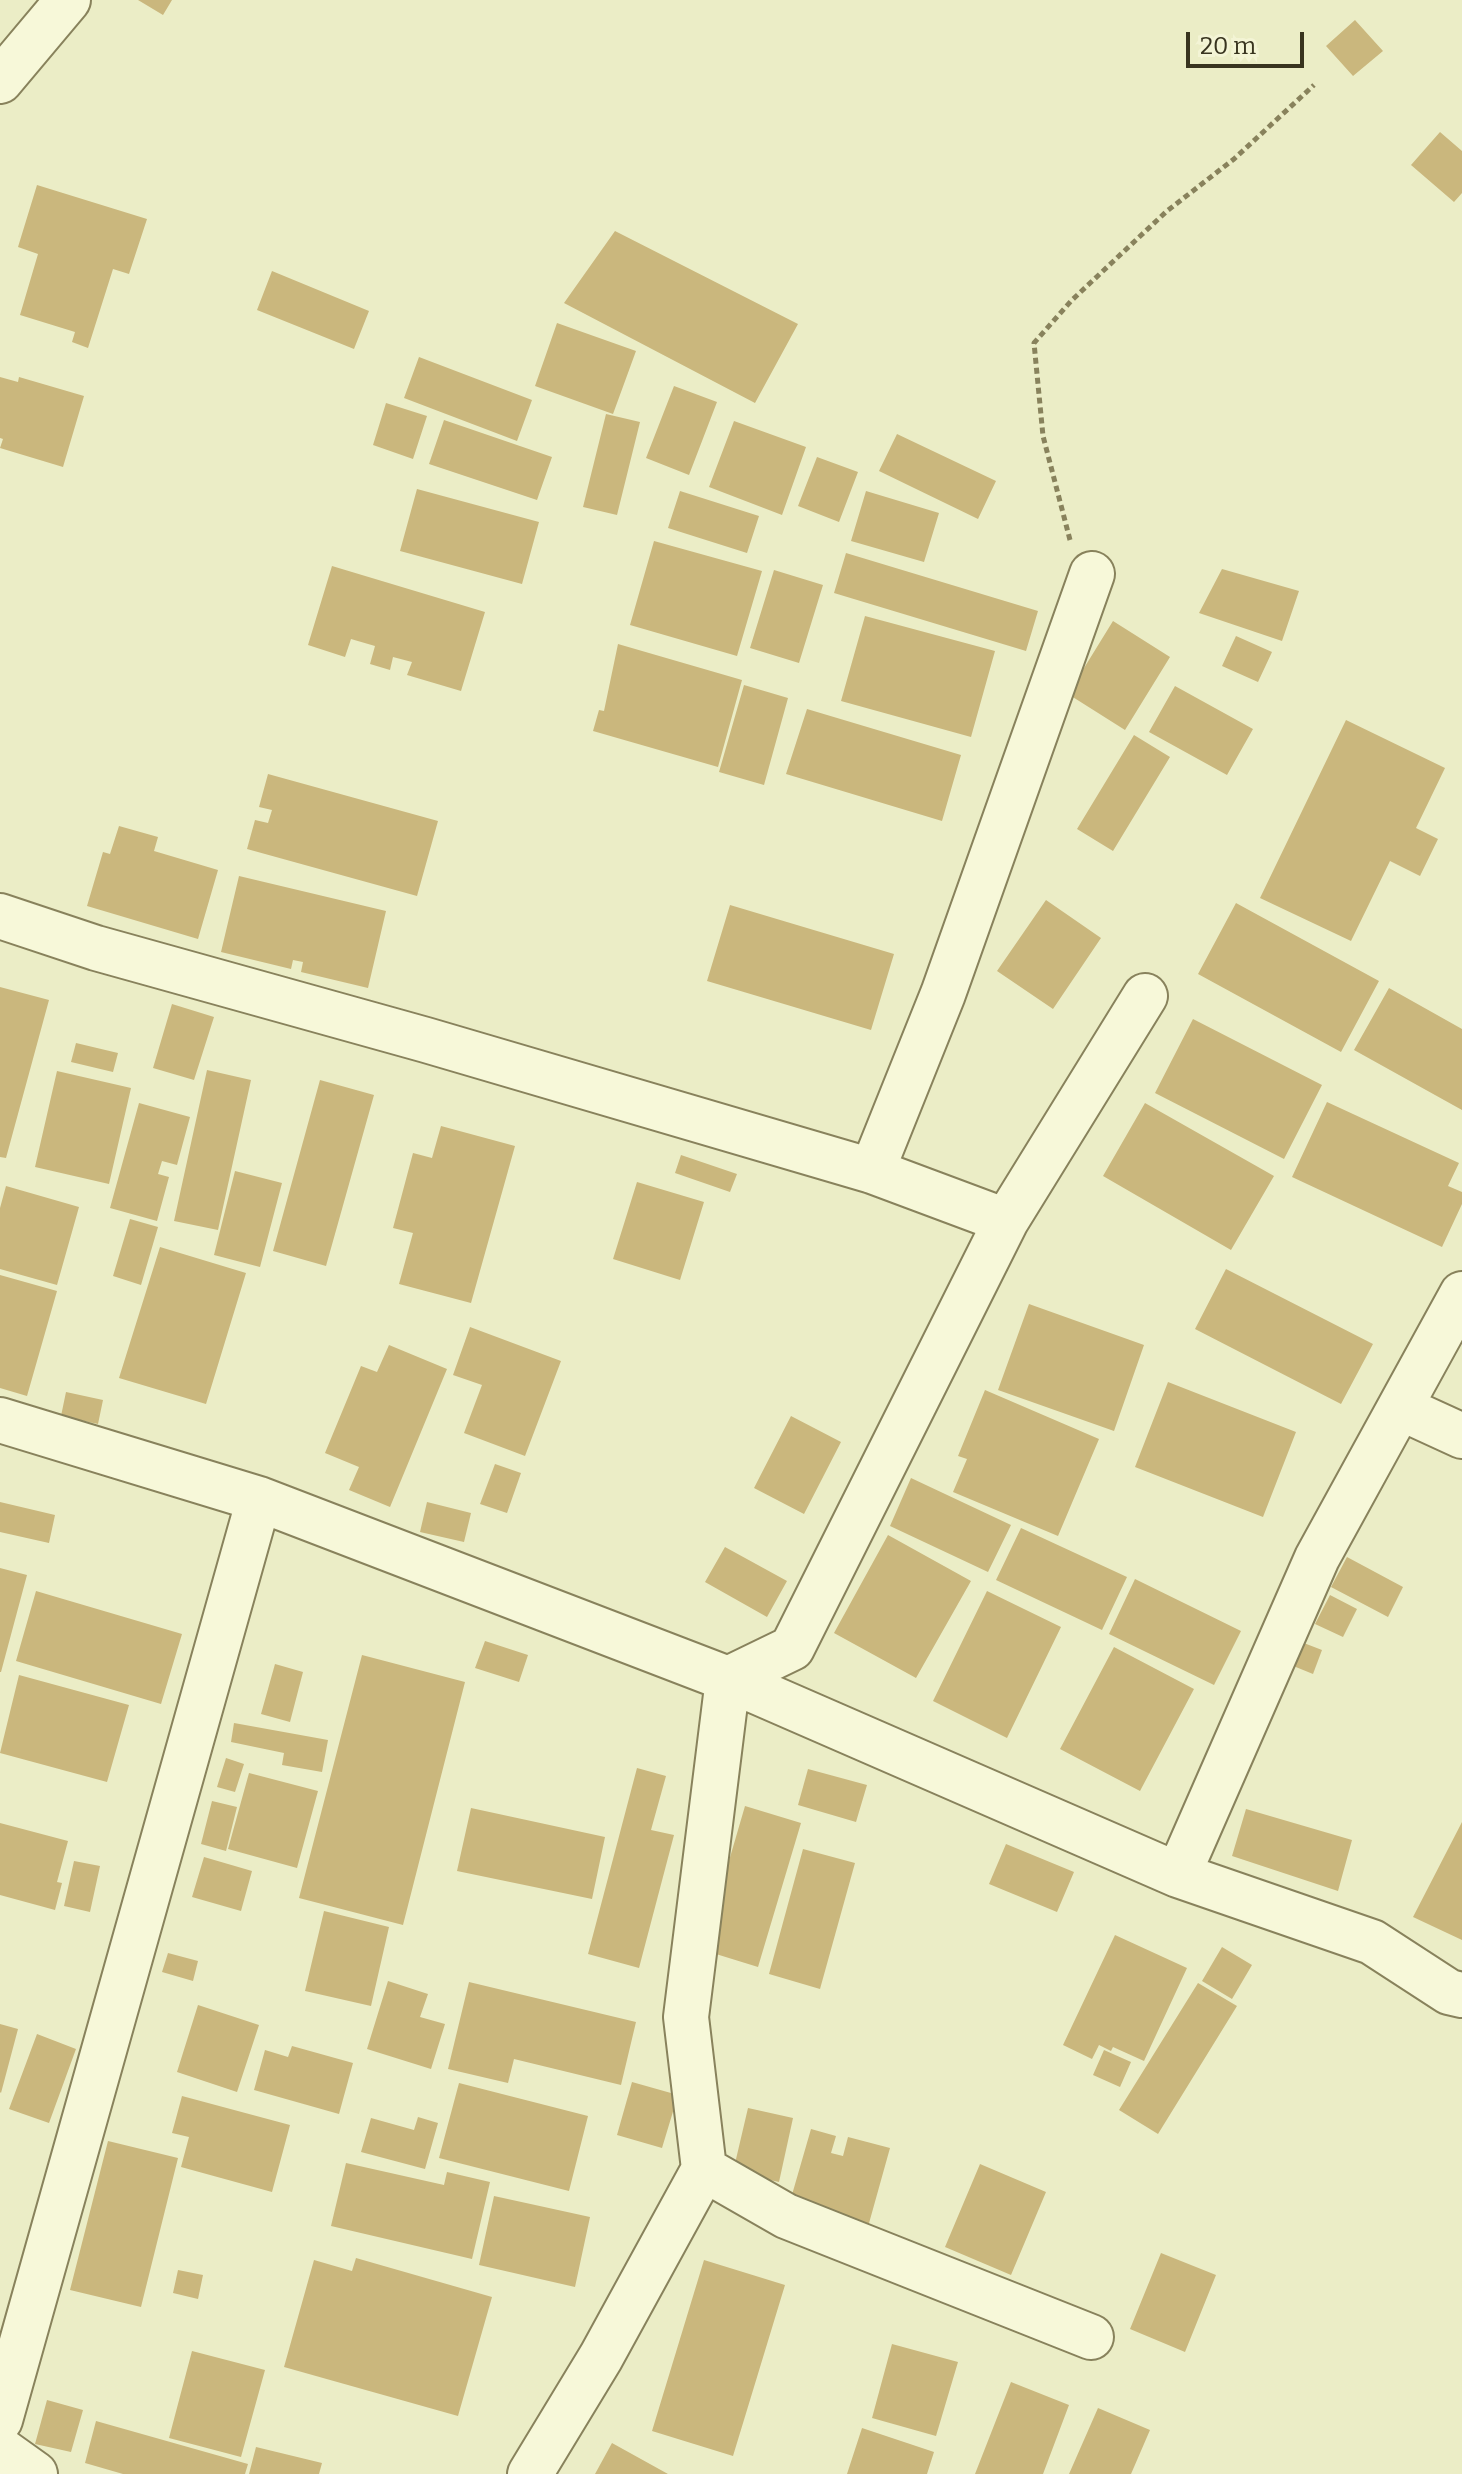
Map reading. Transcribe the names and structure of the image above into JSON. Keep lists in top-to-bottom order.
{
  "scale_bar": "20 m"
}
